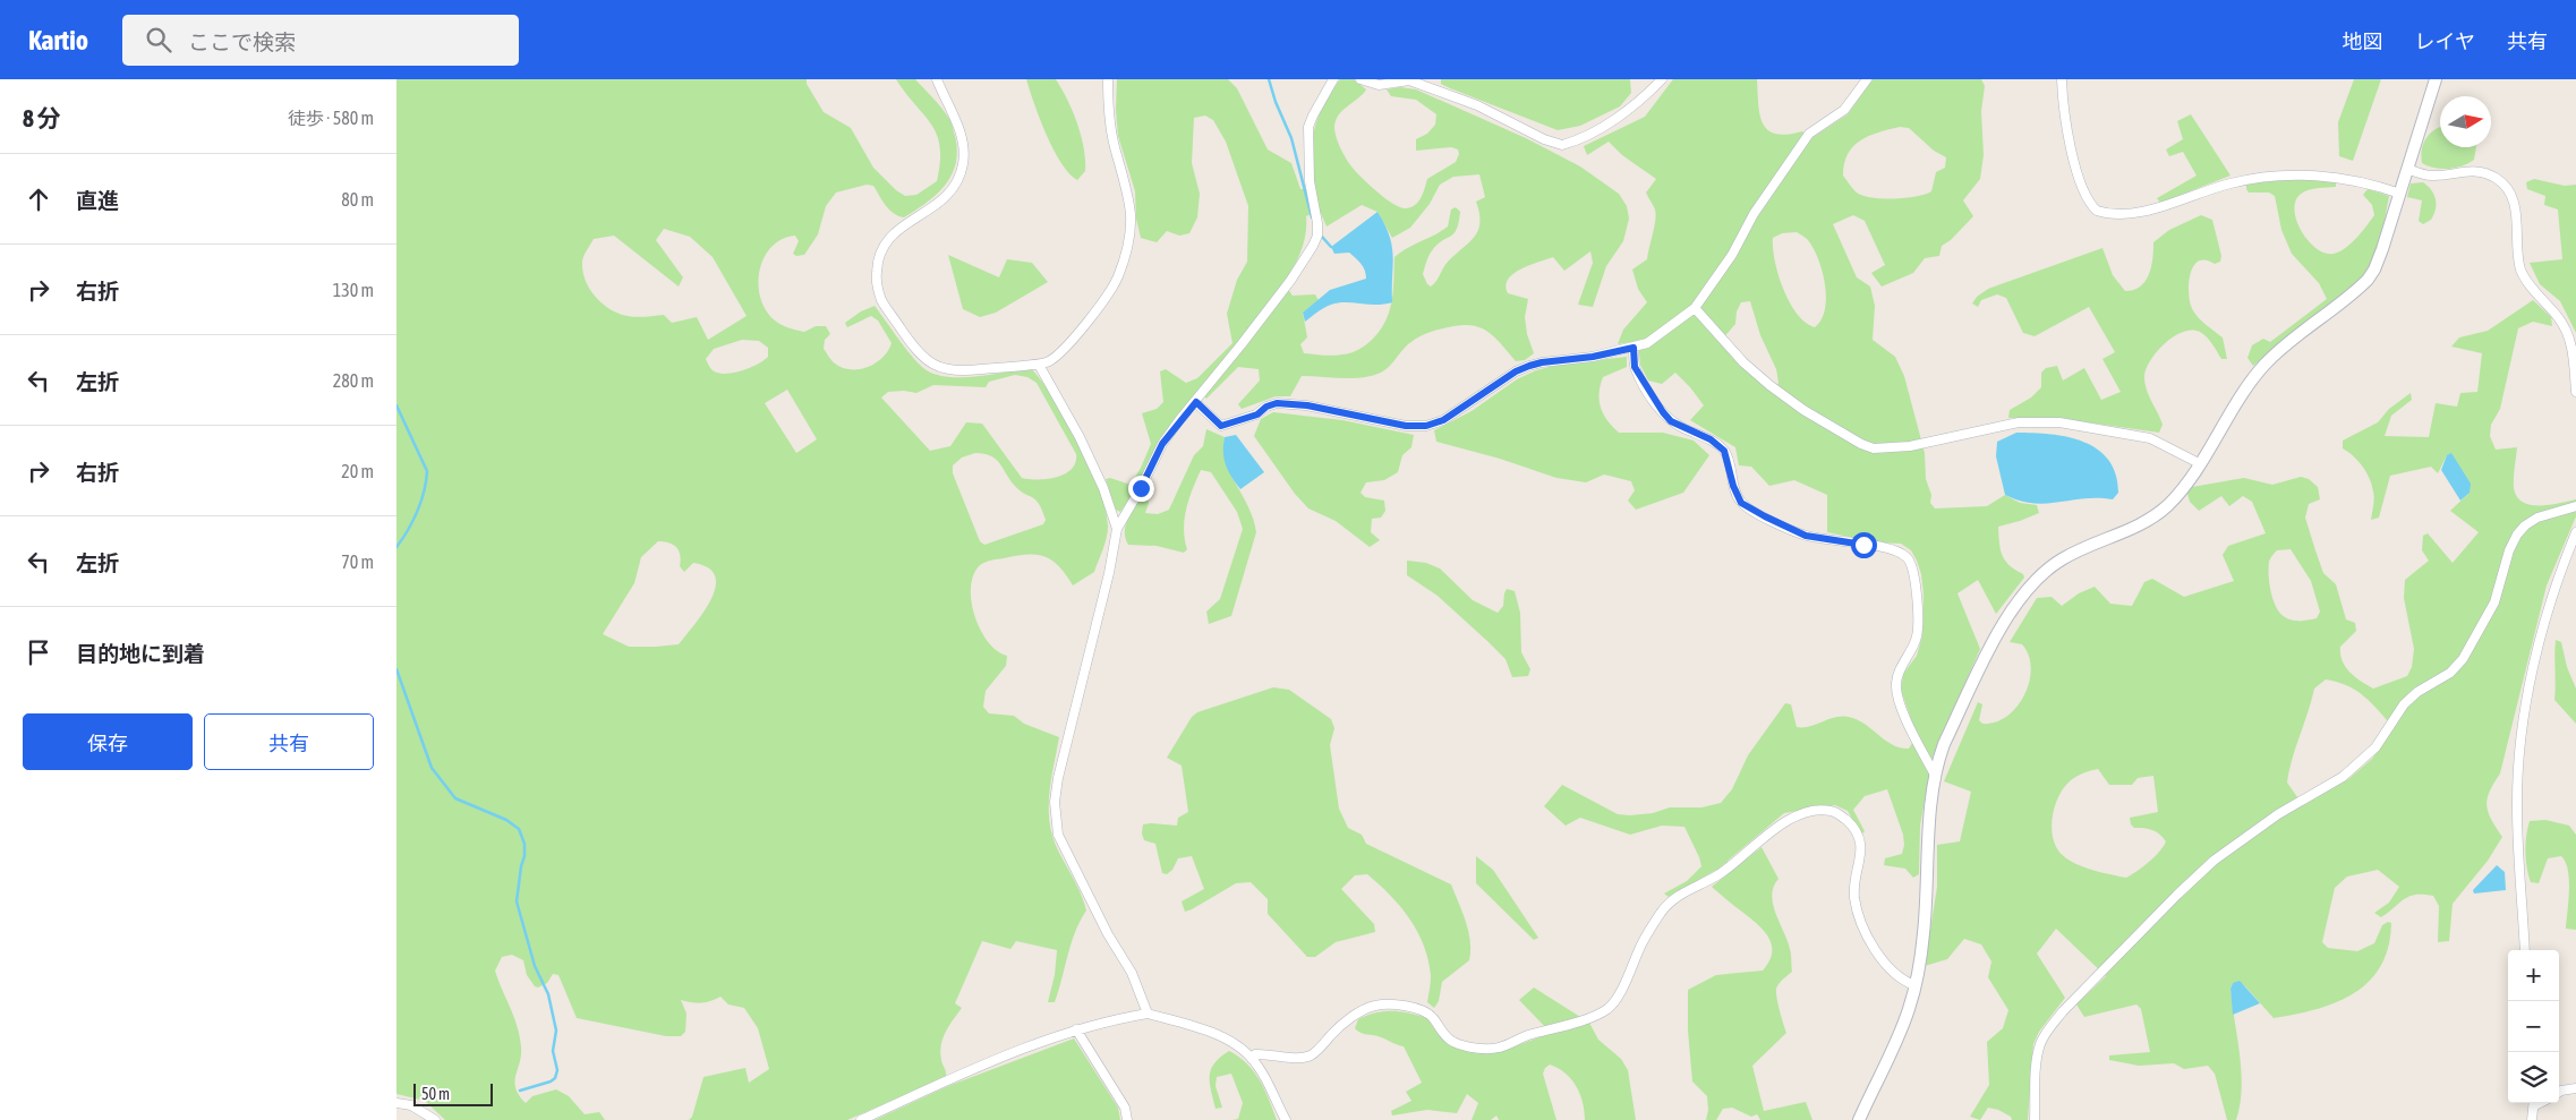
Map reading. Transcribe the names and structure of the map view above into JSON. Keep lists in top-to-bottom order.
{
  "scale_bar": "50 m",
  "north": "right",
  "page": {
    "header": "Kartio",
    "search": "ここで検索",
    "nav": ["地図", "レイヤ", "共有"],
    "heading": ["8 分", "徒歩 · 580 m"],
    "list": [
      ["直進", "80 m"],
      ["右折", "130 m"],
      ["左折", "280 m"],
      ["右折", "20 m"],
      ["左折", "70 m"],
      "目的地に到着"
    ],
    "buttons": ["保存", "共有"],
    "map_buttons": ["+", "−"],
    "scale": "50 m"
  }
}
